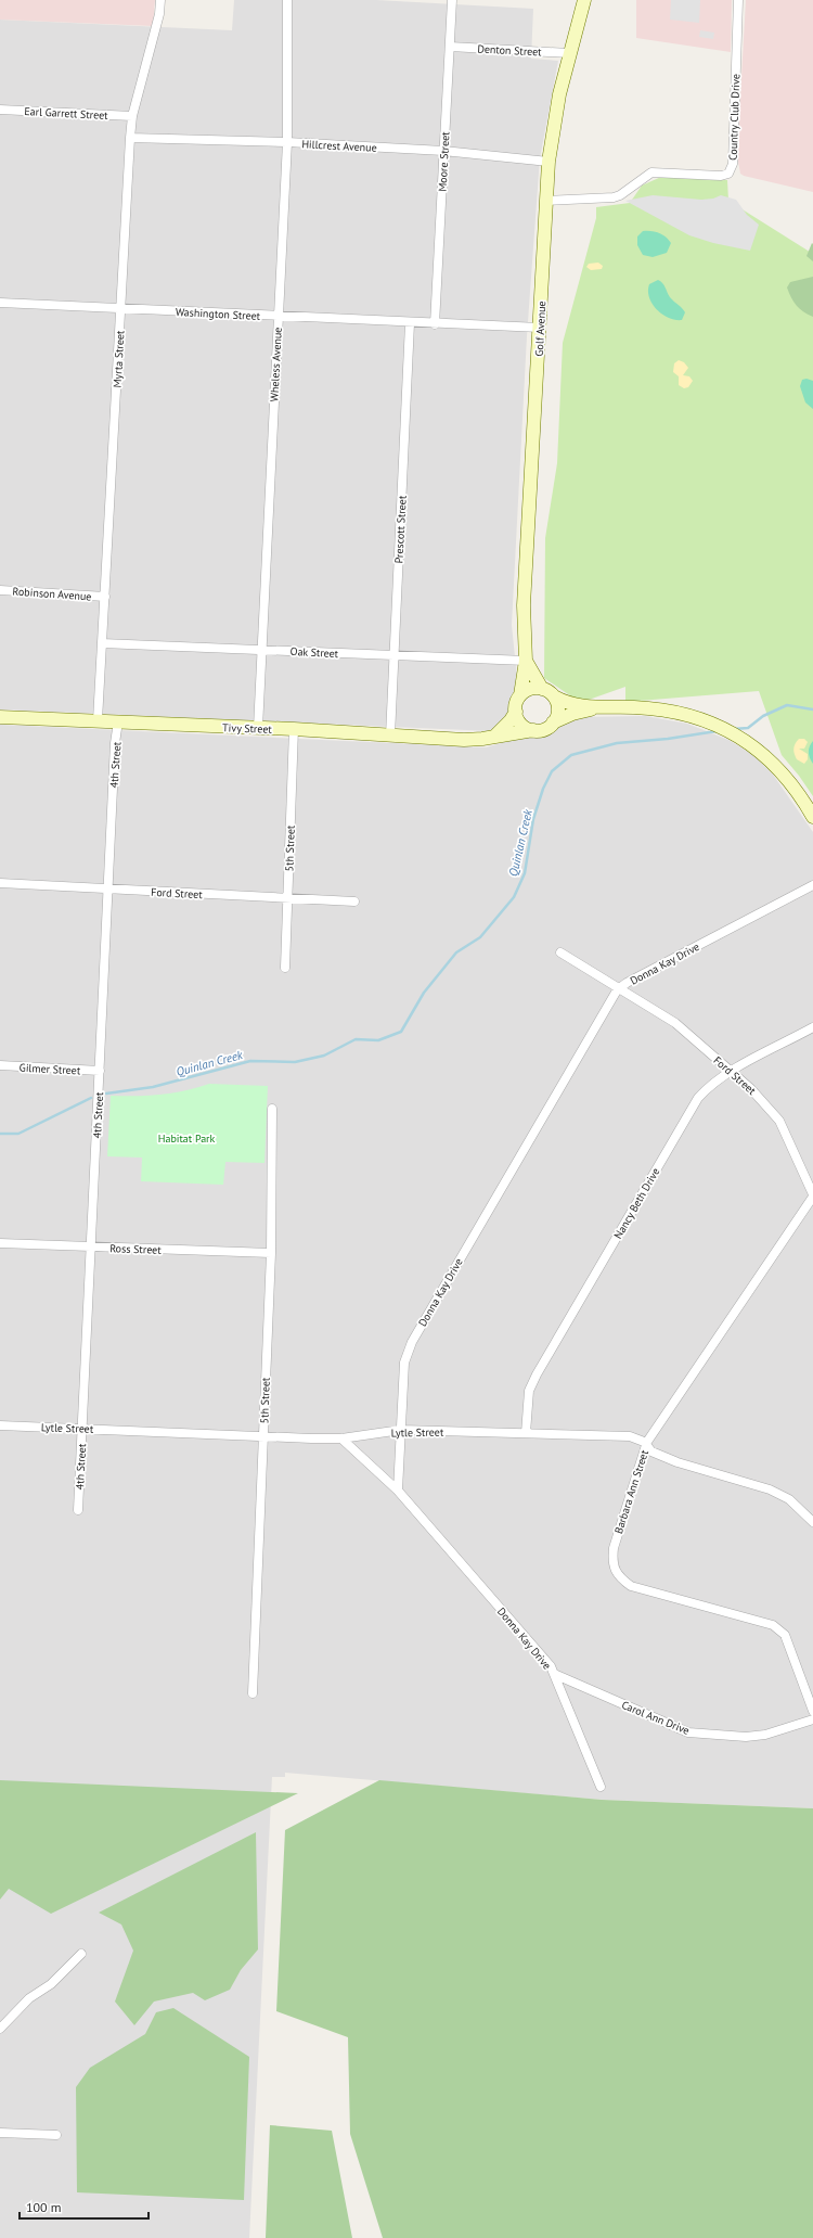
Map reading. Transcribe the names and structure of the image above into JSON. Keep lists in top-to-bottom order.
{
  "streets": {
    "main road": ["Golf Avenue", "Tivy Street"],
    "street": [
      "Denton Street",
      "Earl Garrett Street",
      "Country Club Drive",
      "Hillcrest Avenue",
      "Moore Street",
      "Washington Street",
      "Myrta Street",
      "Wheless Avenue",
      "Prescott Street",
      "Robinson Avenue",
      "Oak Street",
      "4th Street",
      "5th Street",
      "Ford Street",
      "Donna Kay Drive",
      "Gilmer Street",
      "Nancy Beth Drive",
      "Ross Street",
      "Lytle Street",
      "Barbara Ann Street",
      "Carol Ann Drive"
    ]
  },
  "crossings": [
    ["Denton Street", "Moore Street"],
    ["Denton Street", "Golf Avenue"],
    ["Earl Garrett Street", "Myrta Street"],
    ["Country Club Drive", "Golf Avenue"],
    ["Hillcrest Avenue", "Moore Street"],
    ["Hillcrest Avenue", "Golf Avenue"],
    ["Hillcrest Avenue", "Myrta Street"],
    ["Hillcrest Avenue", "Wheless Avenue"],
    ["Moore Street", "Washington Street"],
    ["Washington Street", "Golf Avenue"],
    ["Washington Street", "Myrta Street"],
    ["Washington Street", "Wheless Avenue"],
    ["Washington Street", "Prescott Street"],
    ["Golf Avenue", "Oak Street"],
    ["Golf Avenue", "Tivy Street"],
    ["Myrta Street", "Robinson Avenue"],
    ["Myrta Street", "Oak Street"],
    ["Myrta Street", "Tivy Street"],
    ["Wheless Avenue", "Oak Street"],
    ["Wheless Avenue", "Tivy Street"],
    ["Prescott Street", "Oak Street"],
    ["Prescott Street", "Tivy Street"],
    ["Tivy Street", "4th Street"],
    ["Tivy Street", "5th Street"],
    ["4th Street", "Ford Street"],
    ["4th Street", "Gilmer Street"],
    ["4th Street", "Ross Street"],
    ["4th Street", "Lytle Street"],
    ["5th Street", "Ford Street"],
    ["5th Street", "Ross Street"],
    ["5th Street", "Lytle Street"],
    ["Ford Street", "Donna Kay Drive"],
    ["Ford Street", "Nancy Beth Drive"],
    ["Ford Street", "Barbara Ann Street"],
    ["Donna Kay Drive", "Lytle Street"],
    ["Donna Kay Drive", "Carol Ann Drive"],
    ["Nancy Beth Drive", "Lytle Street"],
    ["Lytle Street", "Barbara Ann Street"]
  ],
  "water": ["Quinlan Creek"],
  "parks": ["Habitat Park"],
  "scale_bar": "100 m"
}
